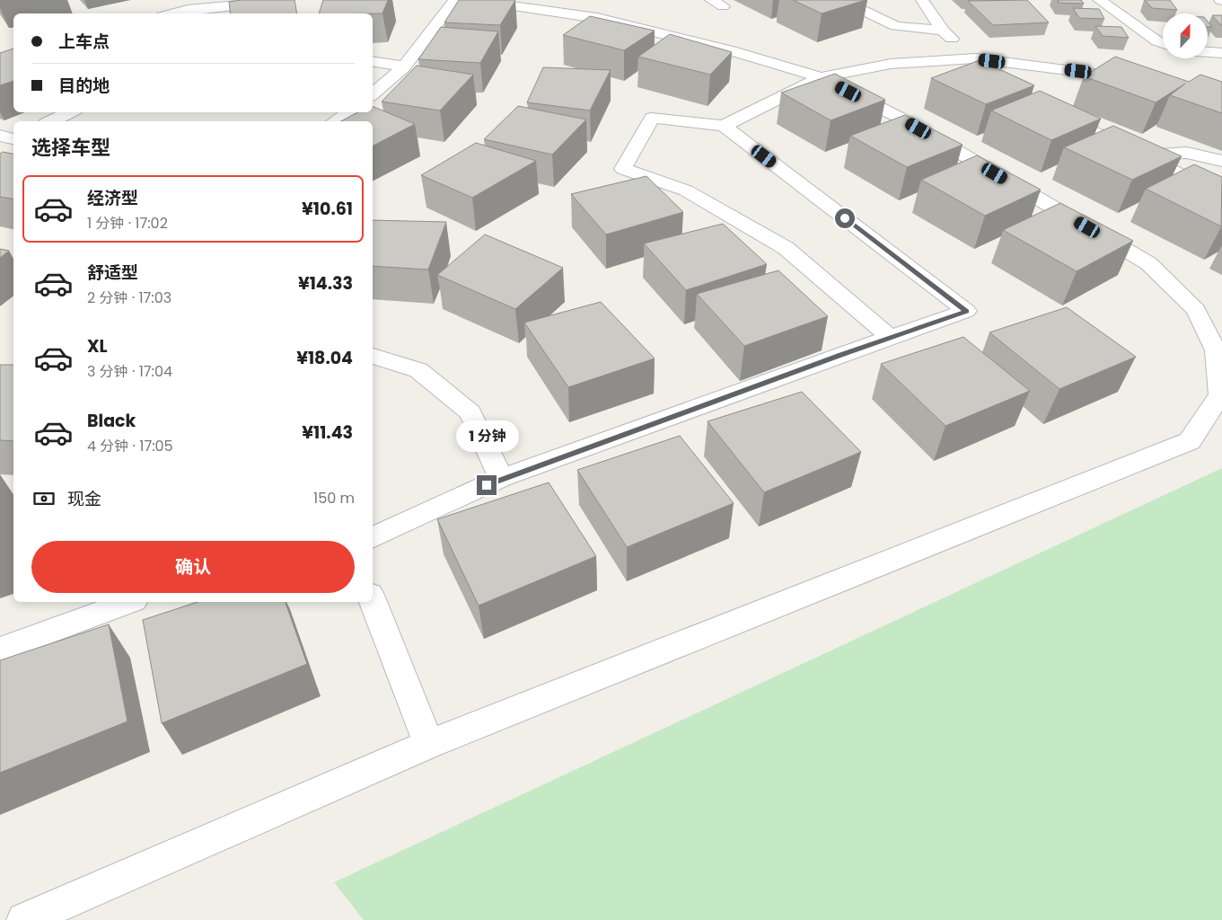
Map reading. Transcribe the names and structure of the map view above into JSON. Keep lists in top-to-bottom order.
{
  "north": "top",
  "page": {
    "banner": ["上车点", "目的地"],
    "heading": "选择车型",
    "list": [
      {
        "name": "经济型",
        "note": "1 分钟 · 17:02",
        "value": "¥10.61"
      },
      {
        "name": "舒适型",
        "note": "2 分钟 · 17:03",
        "value": "¥14.33"
      },
      {
        "name": "XL",
        "note": "3 分钟 · 17:04",
        "value": "¥18.04"
      },
      {
        "name": "Black",
        "note": "4 分钟 · 17:05",
        "value": "¥11.43"
      }
    ],
    "bubble": "1 分钟",
    "pay": ["现金", "150 m"],
    "buttons": "确认"
  }
}
